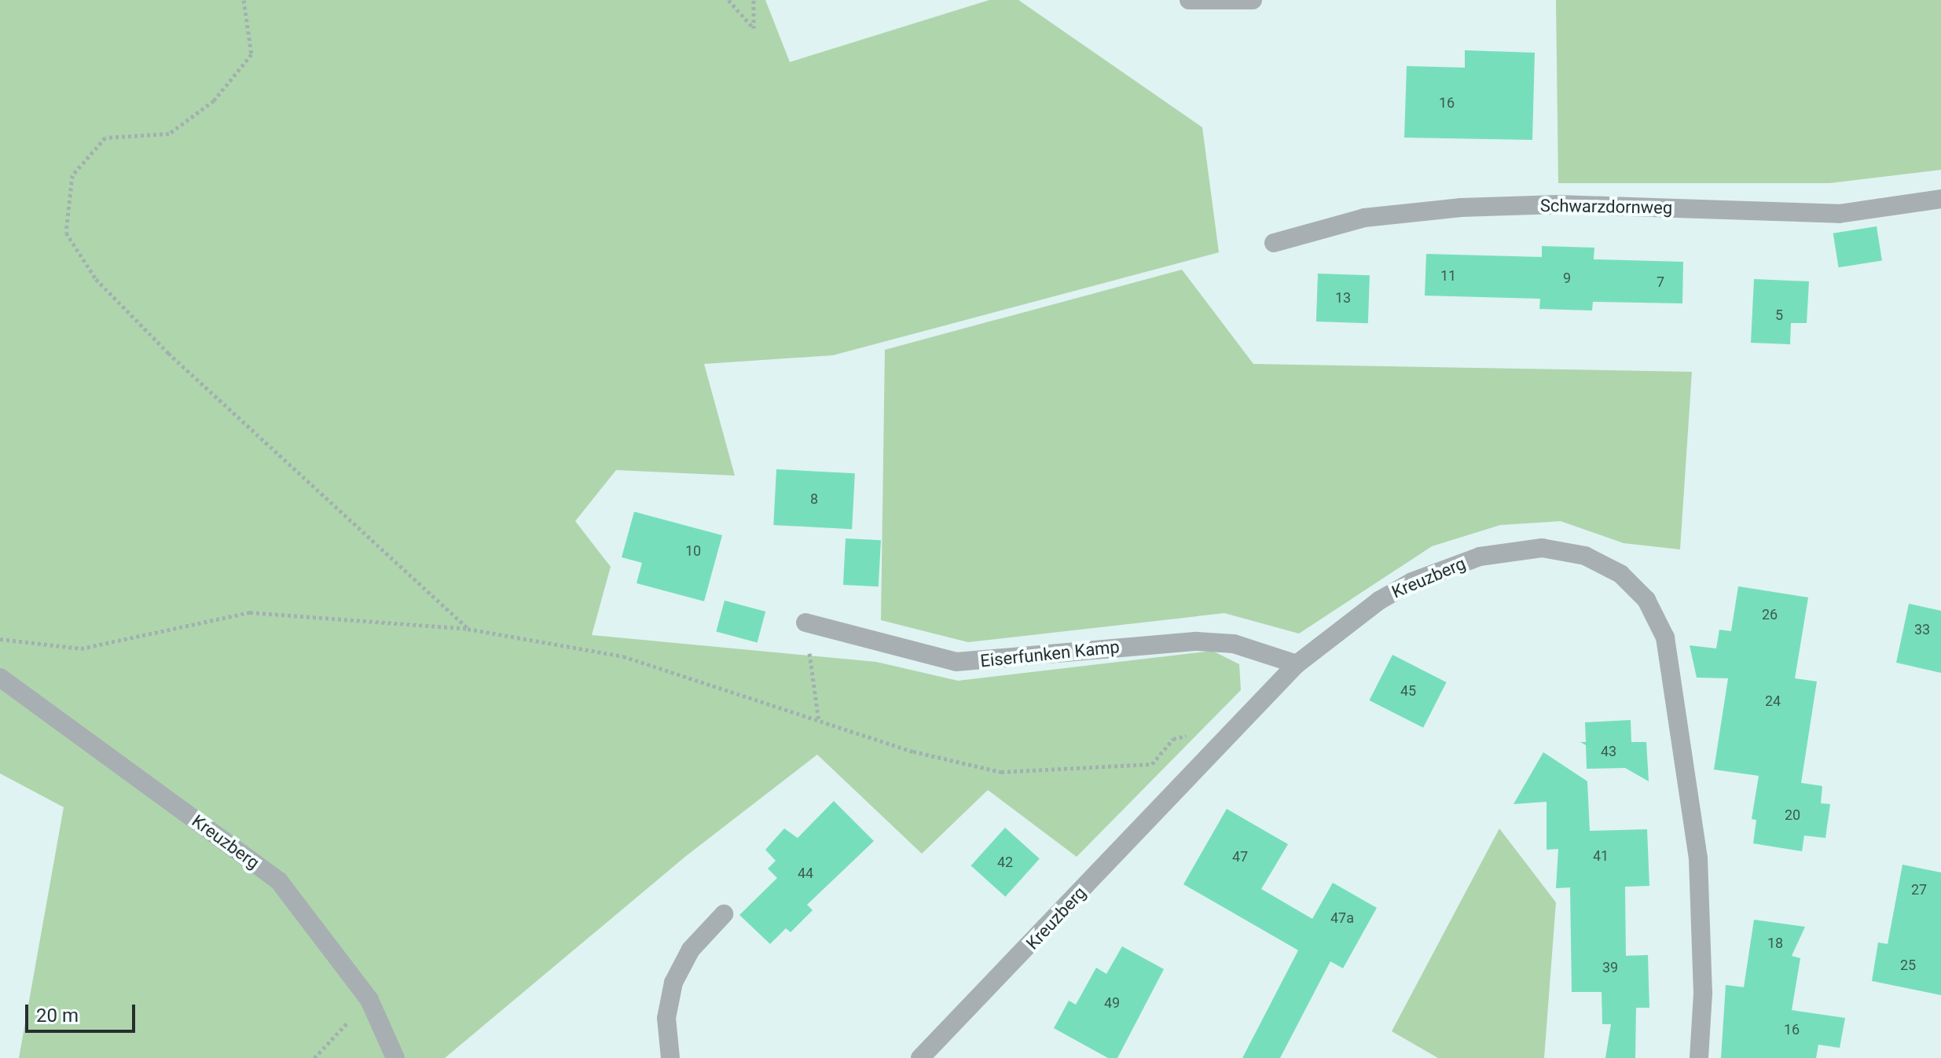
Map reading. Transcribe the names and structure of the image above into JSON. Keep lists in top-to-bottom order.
{
  "streets": {
    "street": ["Schwarzdornweg", "Kreuzberg", "Eiserfunken Kamp"]
  },
  "crossings": [
    ["Kreuzberg", "Eiserfunken Kamp"]
  ],
  "house_numbers": [
    "16",
    "11",
    "9",
    "7",
    "13",
    "5",
    "8",
    "10",
    "26",
    "33",
    "45",
    "24",
    "43",
    "20",
    "41",
    "47",
    "42",
    "44",
    "27",
    "47a",
    "18",
    "25",
    "39",
    "49",
    "16"
  ],
  "scale_bar": "20 m"
}
